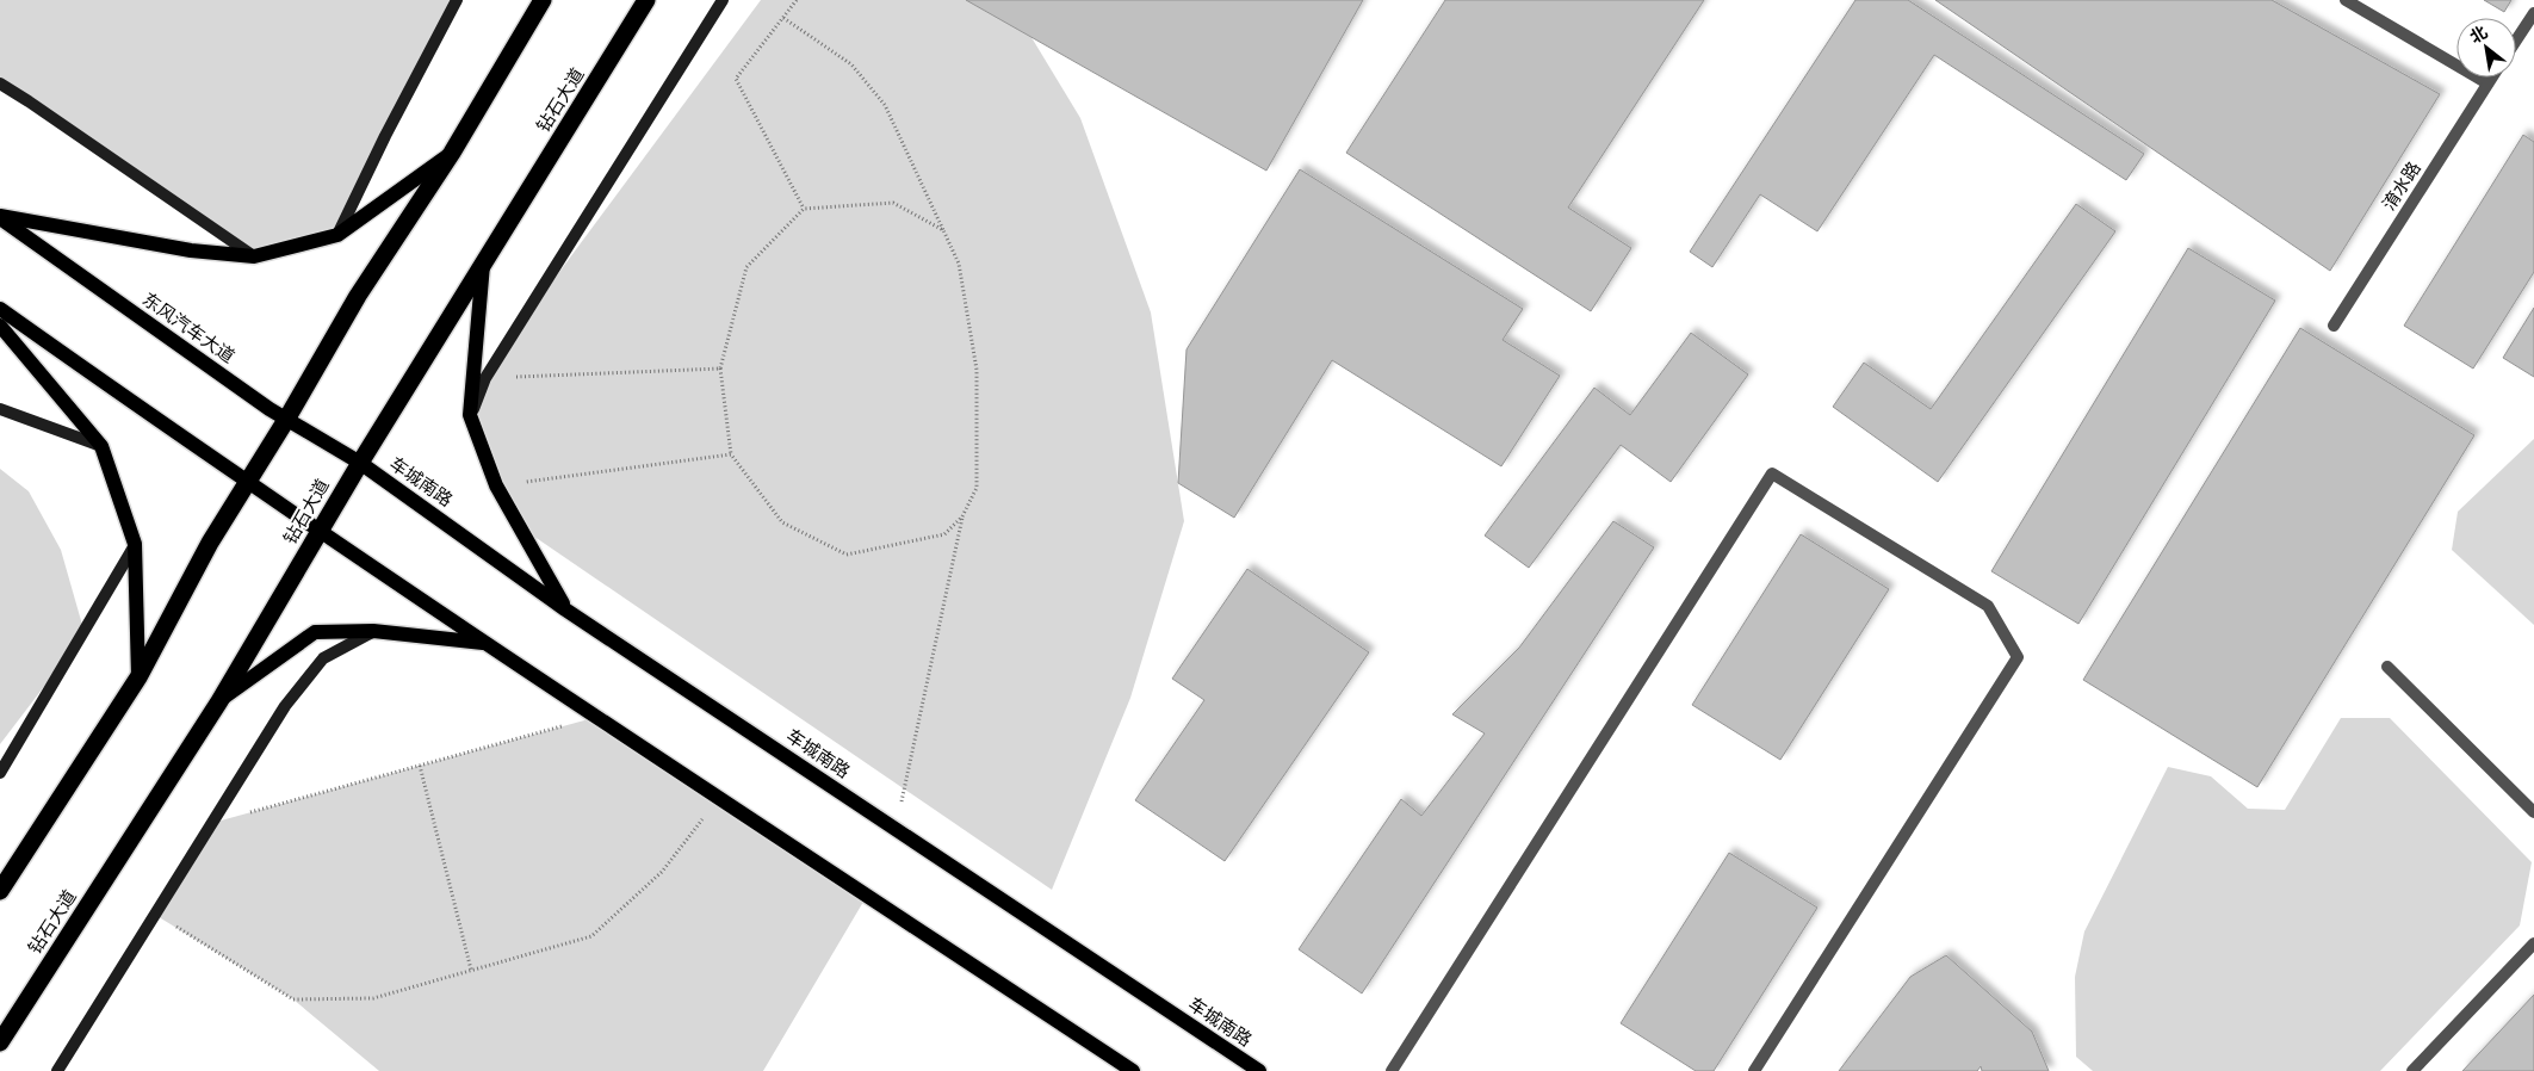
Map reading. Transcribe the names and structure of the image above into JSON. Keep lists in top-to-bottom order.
{
  "streets": {
    "highway": ["钻石大道"],
    "main road": ["东风汽车大道", "车城南路"],
    "street": ["淯水路"]
  },
  "crossings": [
    ["钻石大道", "东风汽车大道"],
    ["钻石大道", "车城南路"],
    ["东风汽车大道", "车城南路"]
  ],
  "north": "top left"
}
